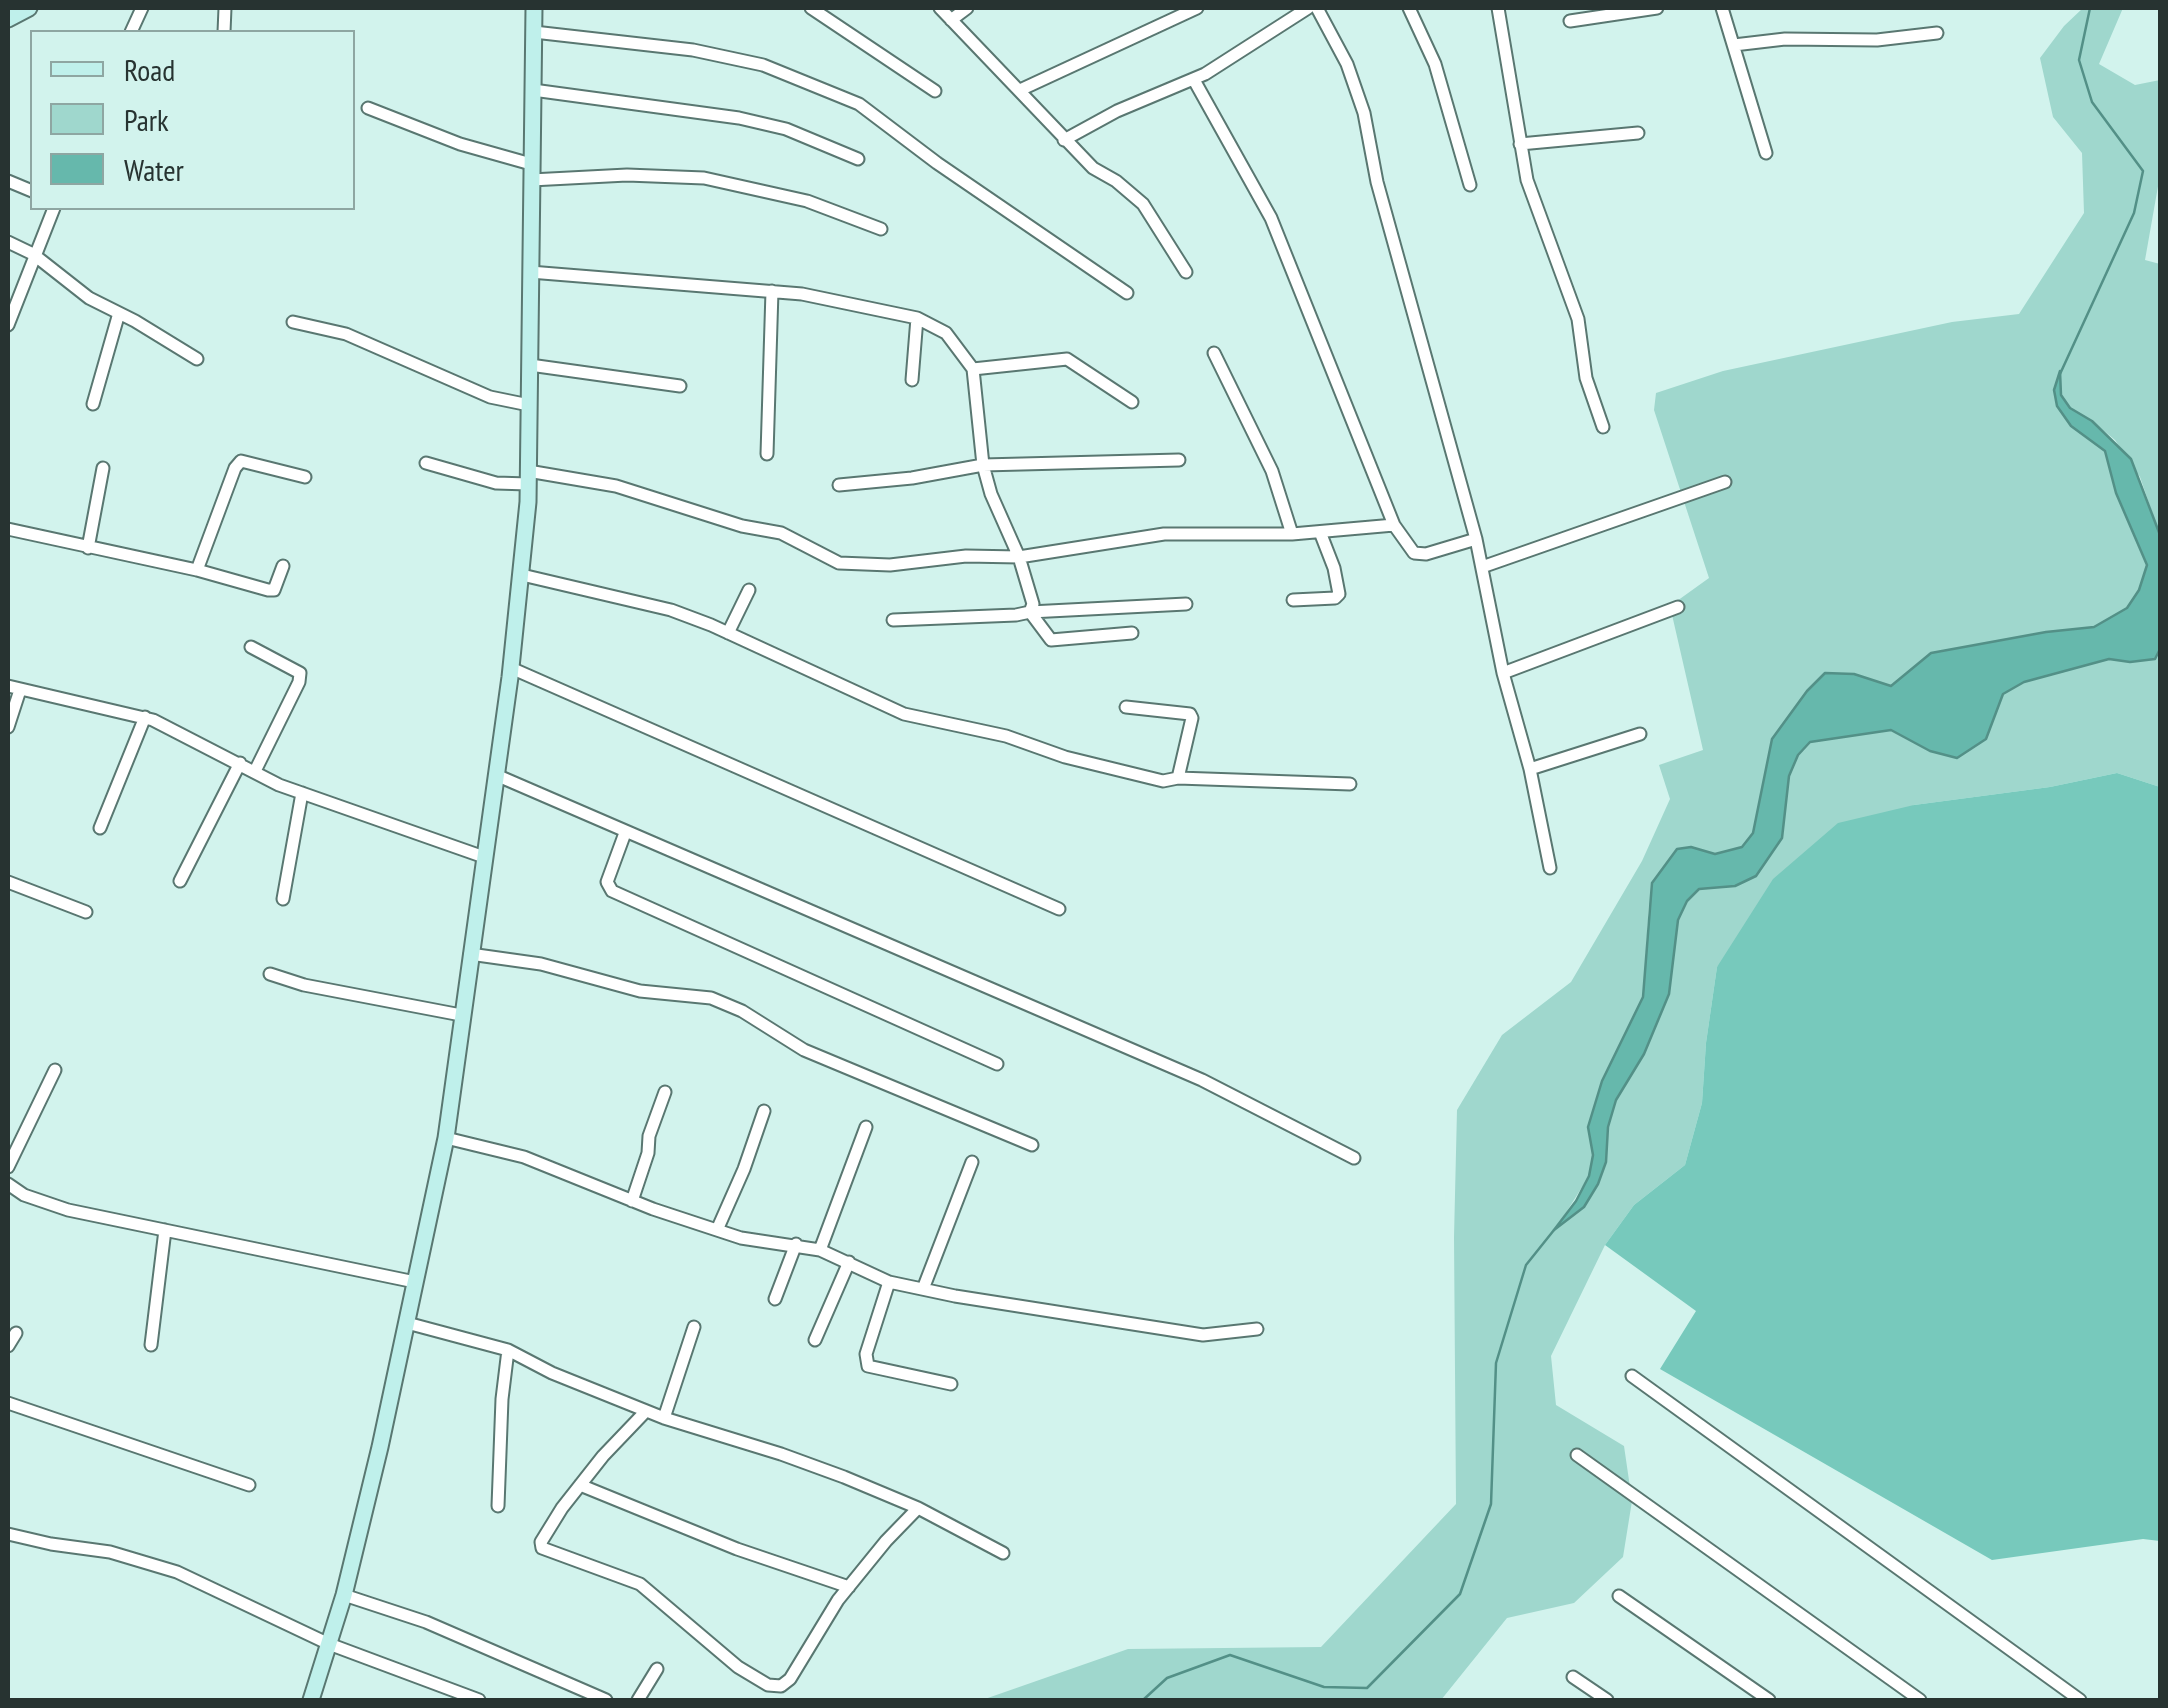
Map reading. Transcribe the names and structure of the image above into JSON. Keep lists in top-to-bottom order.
{
  "legend": ["Road", "Park", "Water"]
}
